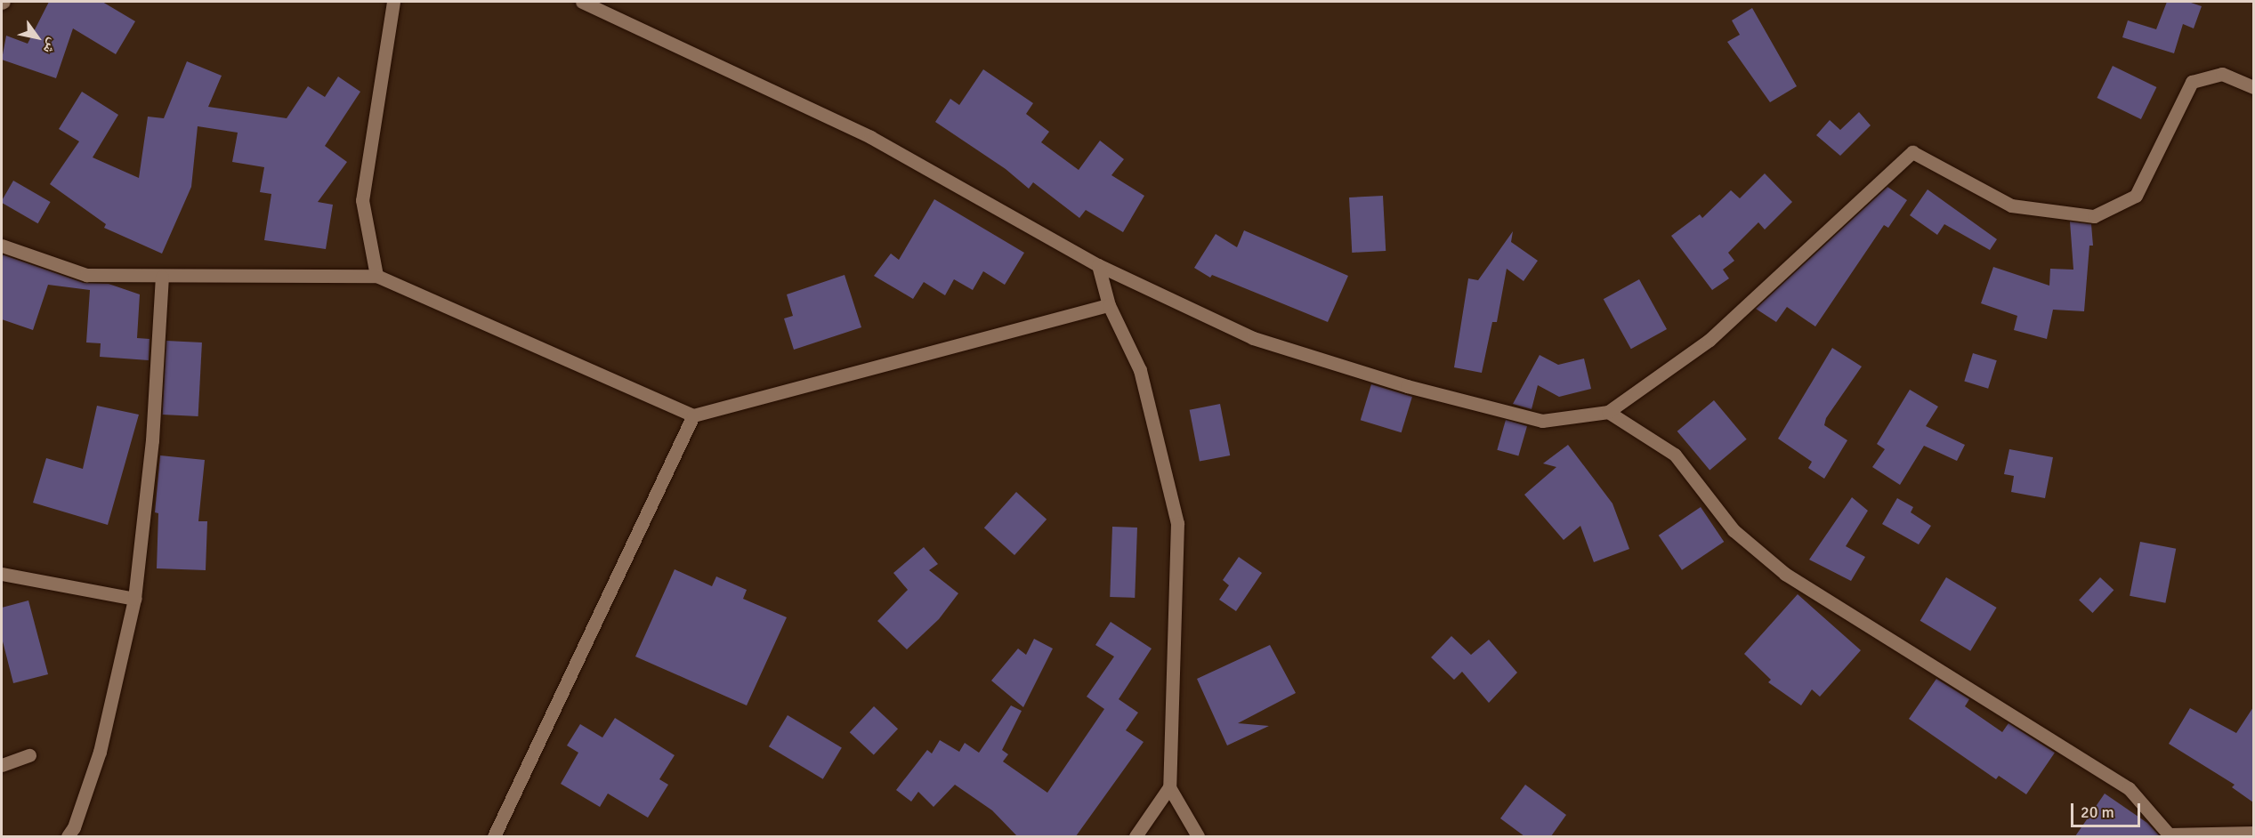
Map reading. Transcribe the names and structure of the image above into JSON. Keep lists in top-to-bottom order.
{
  "scale_bar": "20 m",
  "north": "bottom right"
}
